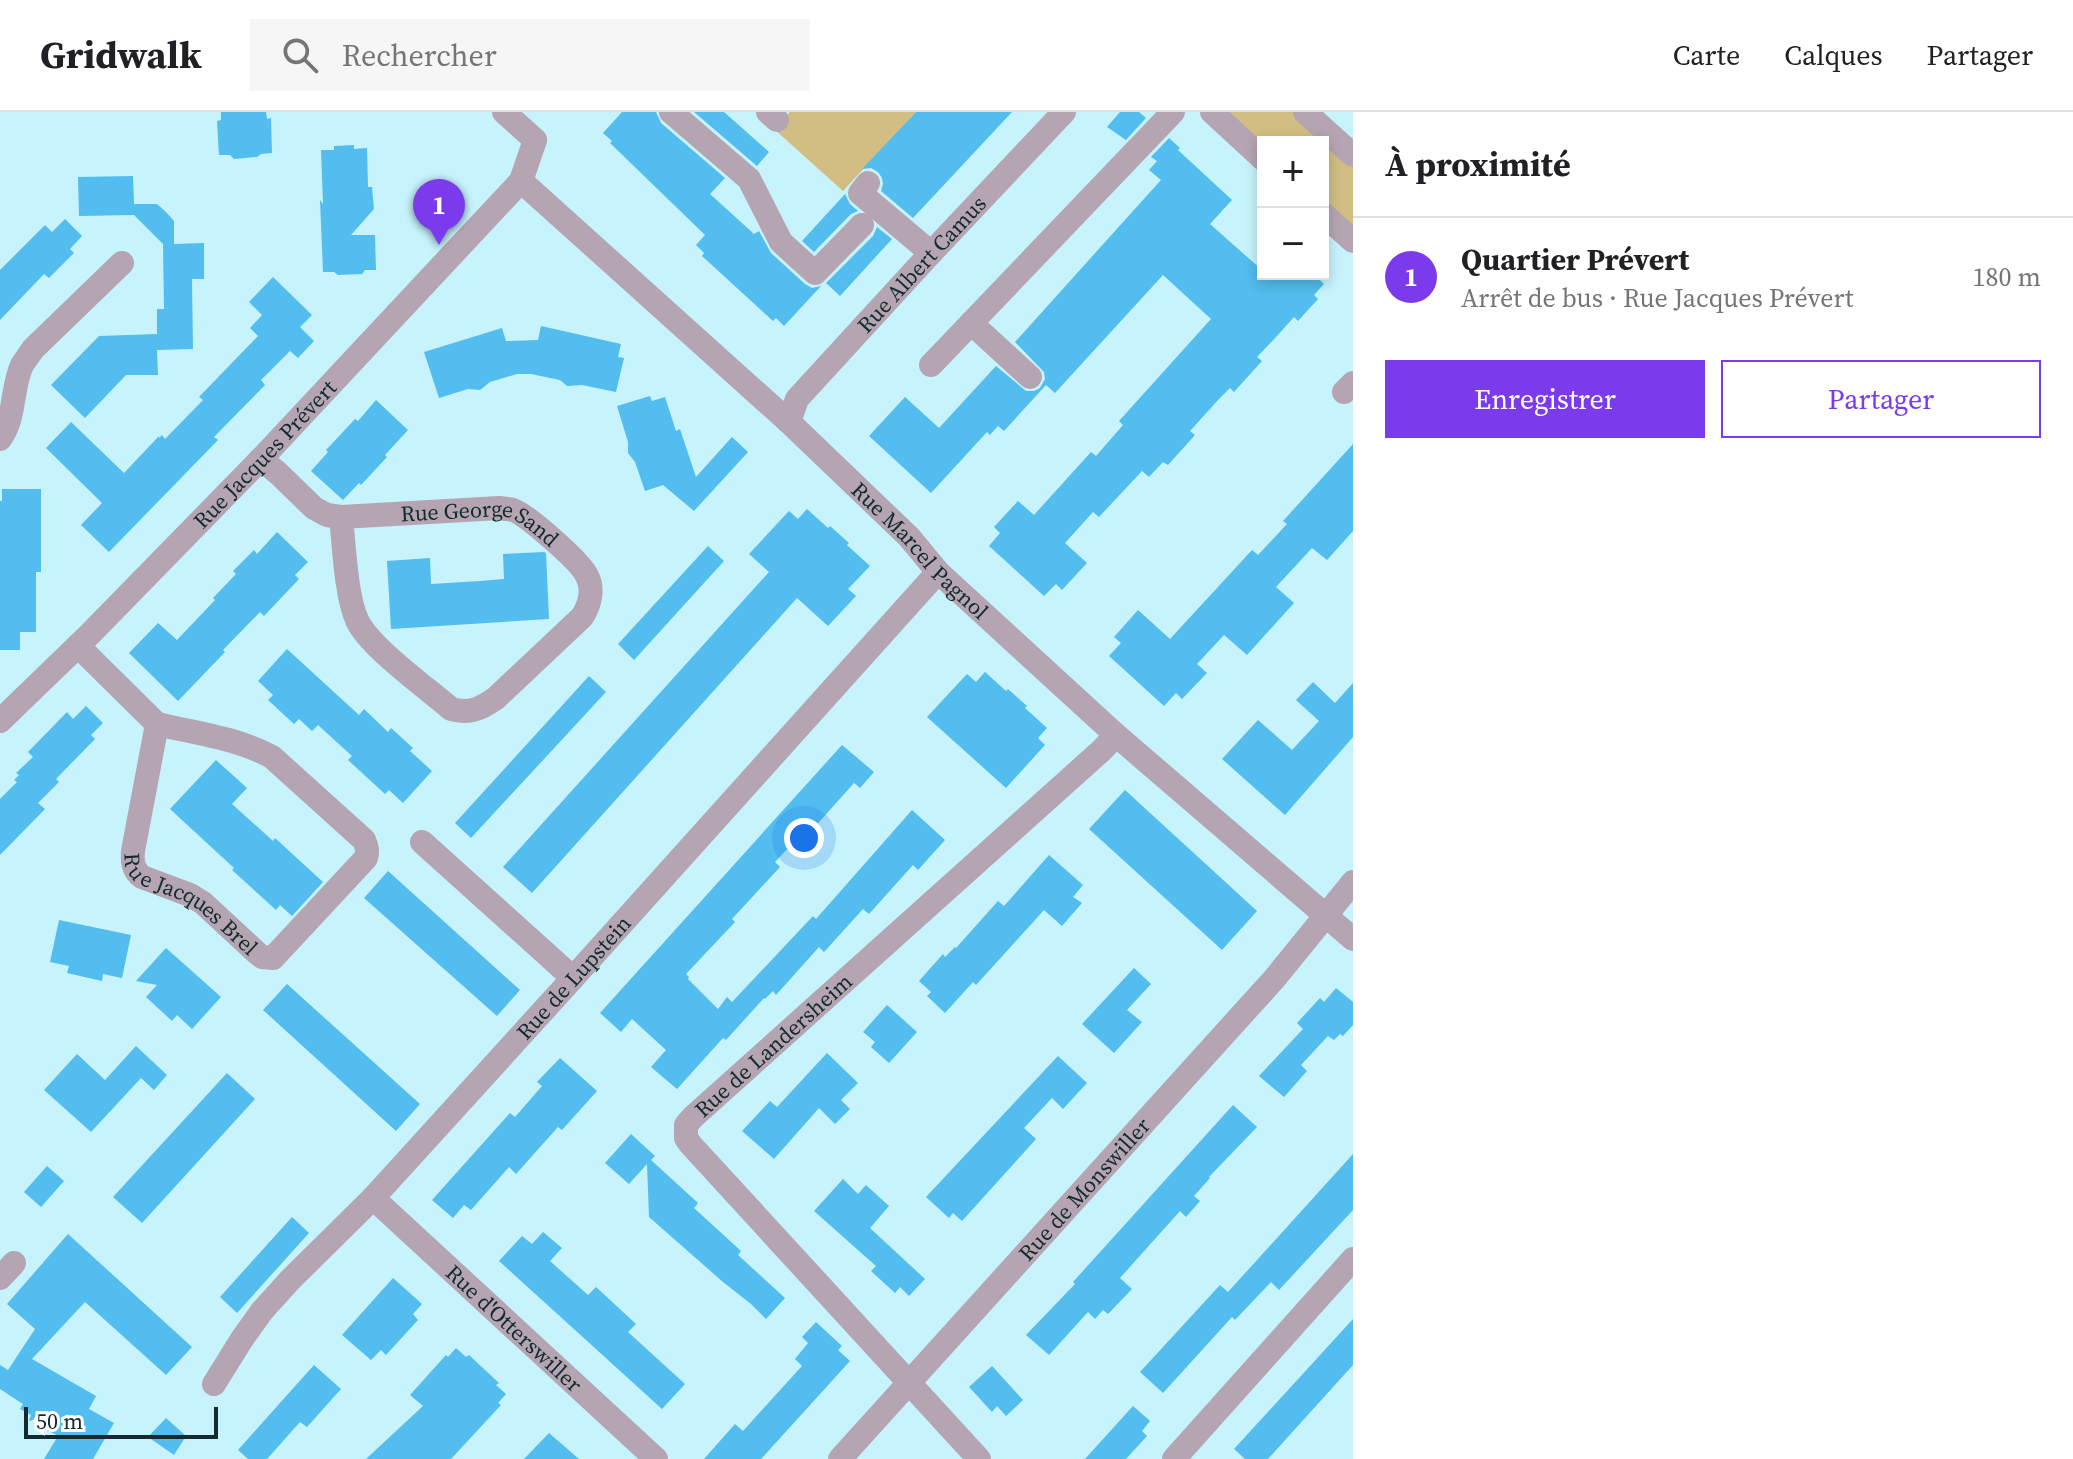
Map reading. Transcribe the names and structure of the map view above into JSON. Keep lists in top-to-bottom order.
{
  "streets": {
    "street": [
      "Rue Albert Camus",
      "Rue Jacques Prévert",
      "Rue George Sand",
      "Rue Marcel Pagnol",
      "Rue Jacques Brel",
      "Rue de Lupstein",
      "Rue de Landersheim",
      "Rue de Monswiller",
      "Rue d'Otterswiller"
    ]
  },
  "crossings": [
    ["Rue Albert Camus", "Rue Marcel Pagnol"],
    ["Rue Jacques Prévert", "Rue George Sand"],
    ["Rue Jacques Prévert", "Rue Marcel Pagnol"],
    ["Rue Marcel Pagnol", "Rue de Lupstein"],
    ["Rue Marcel Pagnol", "Rue de Landersheim"],
    ["Rue Marcel Pagnol", "Rue de Monswiller"],
    ["Rue de Lupstein", "Rue d'Otterswiller"],
    ["Rue de Landersheim", "Rue de Monswiller"]
  ],
  "scale_bar": "50 m",
  "page": {
    "header": "Gridwalk",
    "search": "Rechercher",
    "nav": ["Carte", "Calques", "Partager"],
    "heading": "À proximité",
    "map_buttons": ["+", "−"],
    "pins": "1",
    "list": [
      {
        "mark": "1",
        "name": "Quartier Prévert",
        "note": "Arrêt de bus · Rue Jacques Prévert",
        "value": "180 m"
      }
    ],
    "buttons": ["Enregistrer", "Partager"],
    "scale": "50 m"
  }
}
